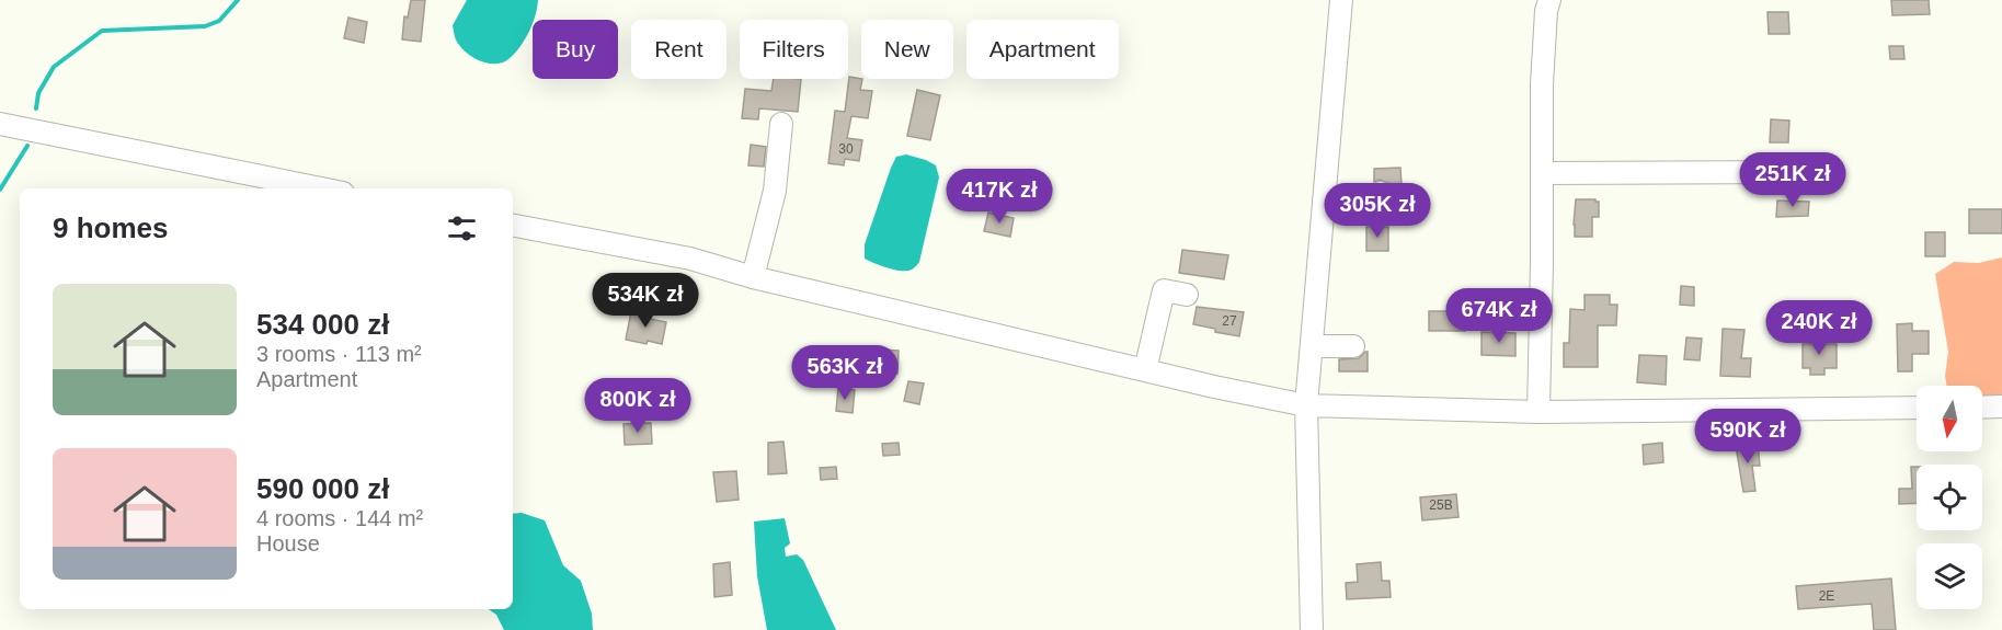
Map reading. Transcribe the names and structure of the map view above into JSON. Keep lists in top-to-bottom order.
{
  "house_numbers": [
    "30",
    "27",
    "25B",
    "2E"
  ],
  "north": "bottom",
  "page": {
    "chip": [
      "Buy",
      "Rent",
      "Filters",
      "New",
      "Apartment"
    ],
    "price": [
      "251K zł",
      "417K zł",
      "305K zł",
      "534K zł",
      "674K zł",
      "240K zł",
      "563K zł",
      "800K zł",
      "590K zł"
    ],
    "heading": "9 homes",
    "list": [
      {
        "name": "534 000 zł",
        "note": "3 rooms · 113 m² · Apartment"
      },
      {
        "name": "590 000 zł",
        "note": "4 rooms · 144 m² · House"
      }
    ]
  }
}
